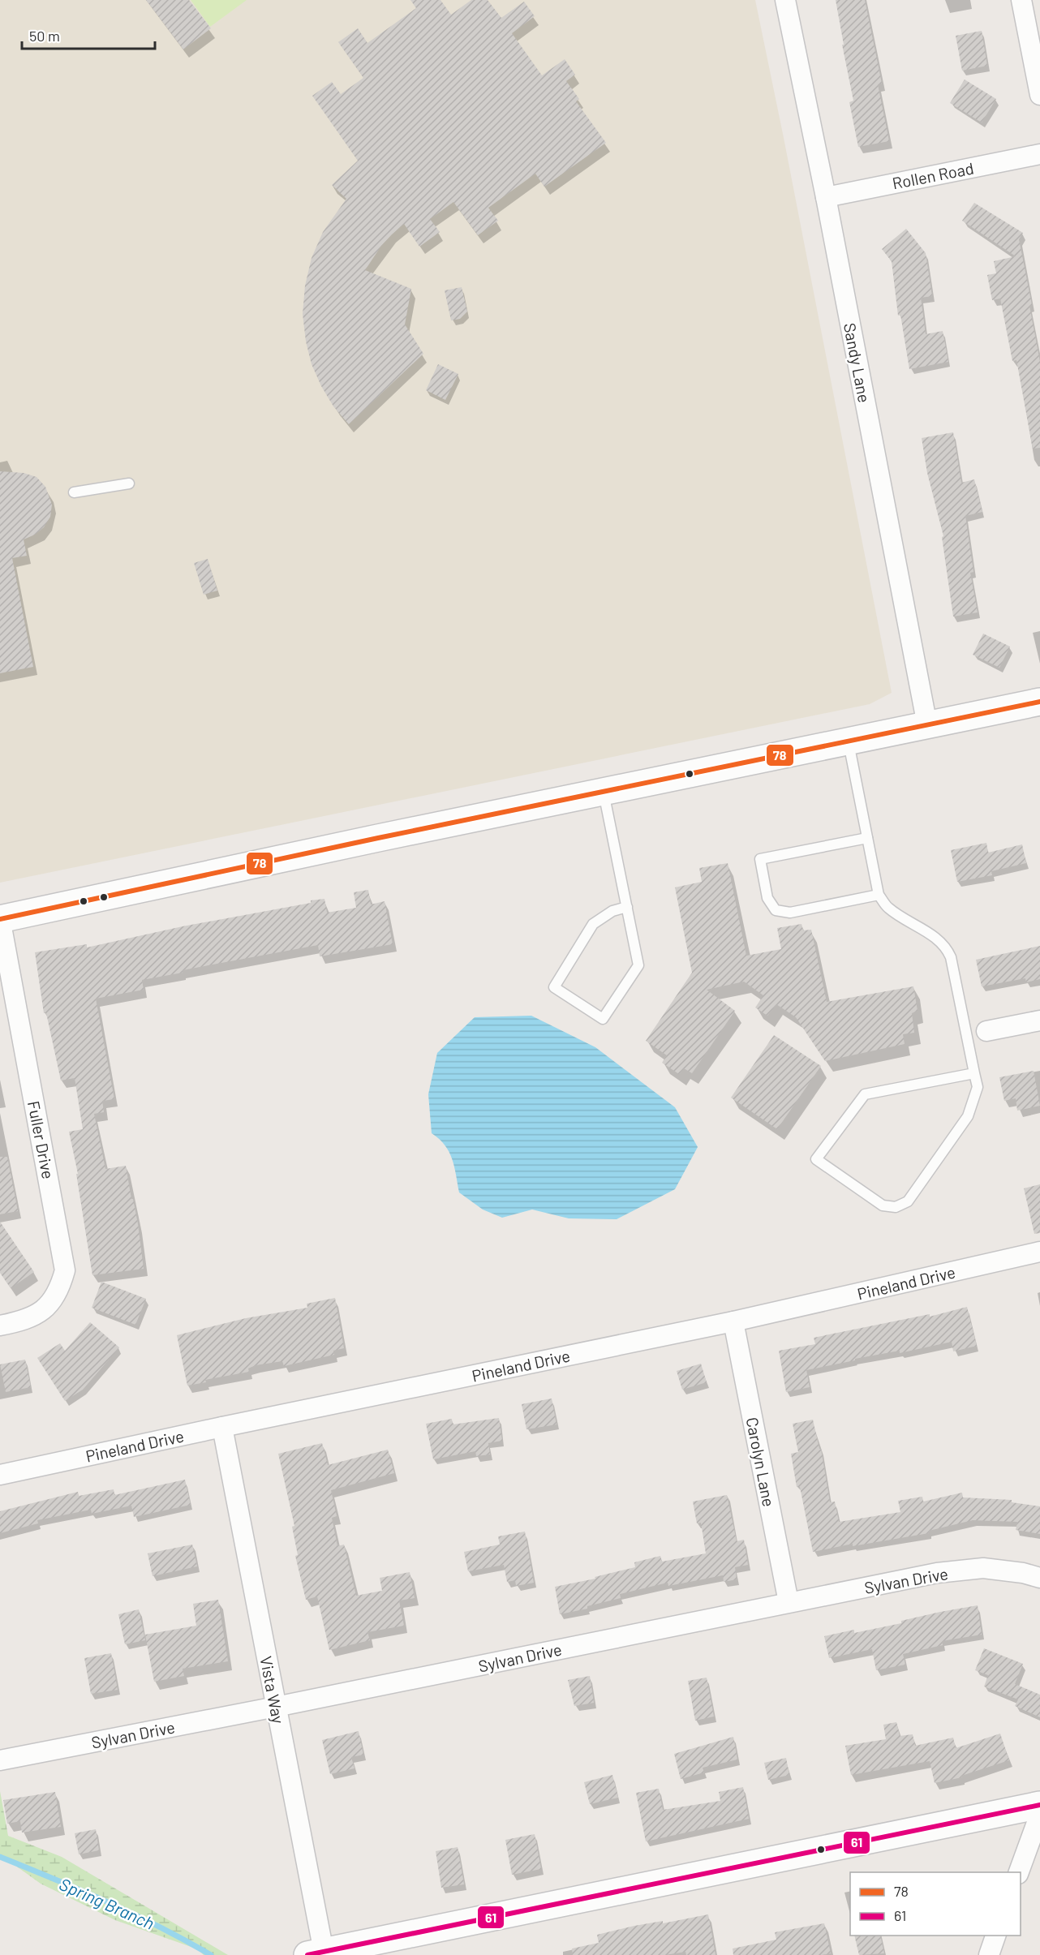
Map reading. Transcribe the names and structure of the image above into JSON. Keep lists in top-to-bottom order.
{
  "streets": {
    "street": [
      "Rollen Road",
      "Sandy Lane",
      "Fuller Drive",
      "Pineland Drive",
      "Carolyn Lane",
      "Sylvan Drive",
      "Vista Way"
    ]
  },
  "crossings": [
    ["Rollen Road", "Sandy Lane"],
    ["Pineland Drive", "Carolyn Lane"],
    ["Pineland Drive", "Vista Way"],
    ["Carolyn Lane", "Sylvan Drive"],
    ["Sylvan Drive", "Vista Way"]
  ],
  "water": ["Spring Branch"],
  "lines": ["transit line 78", "transit line 61"],
  "legend": ["78", "61"],
  "scale_bar": "50 m"
}
